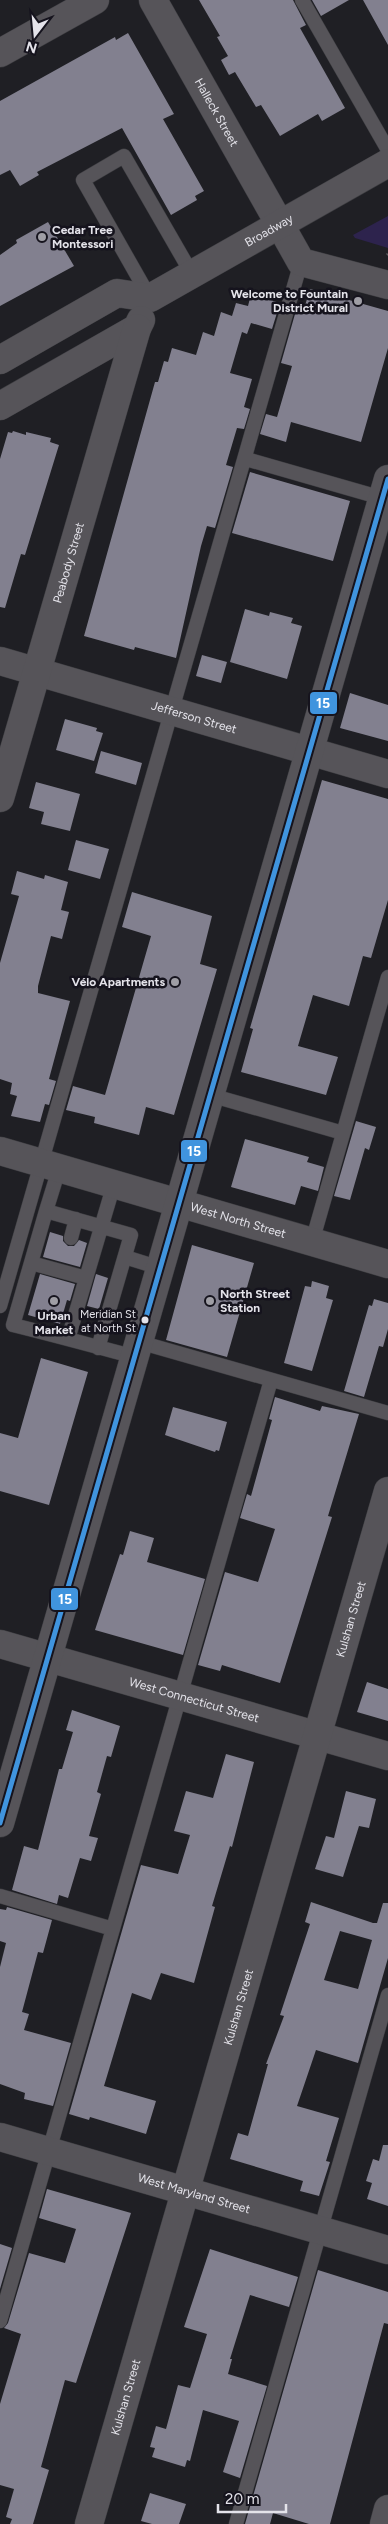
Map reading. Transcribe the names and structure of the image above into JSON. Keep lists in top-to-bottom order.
{
  "streets": {
    "street": [
      "Halleck Street",
      "Broadway",
      "Peabody Street",
      "Jefferson Street",
      "West North Street",
      "Kulshan Street",
      "West Connecticut Street",
      "West Maryland Street"
    ]
  },
  "crossings": [
    ["Halleck Street", "Broadway"],
    ["Peabody Street", "Jefferson Street"],
    ["Kulshan Street", "West Connecticut Street"],
    ["Kulshan Street", "West Maryland Street"]
  ],
  "places": [
    "Cedar Tree Montessori",
    "Welcome to Fountain District Mural",
    "Vélo Apartments",
    "Urban Market",
    "North Street Station",
    "Meridian St at North St"
  ],
  "lines": ["transit line 15"],
  "scale_bar": "20 m",
  "north": "bottom"
}
